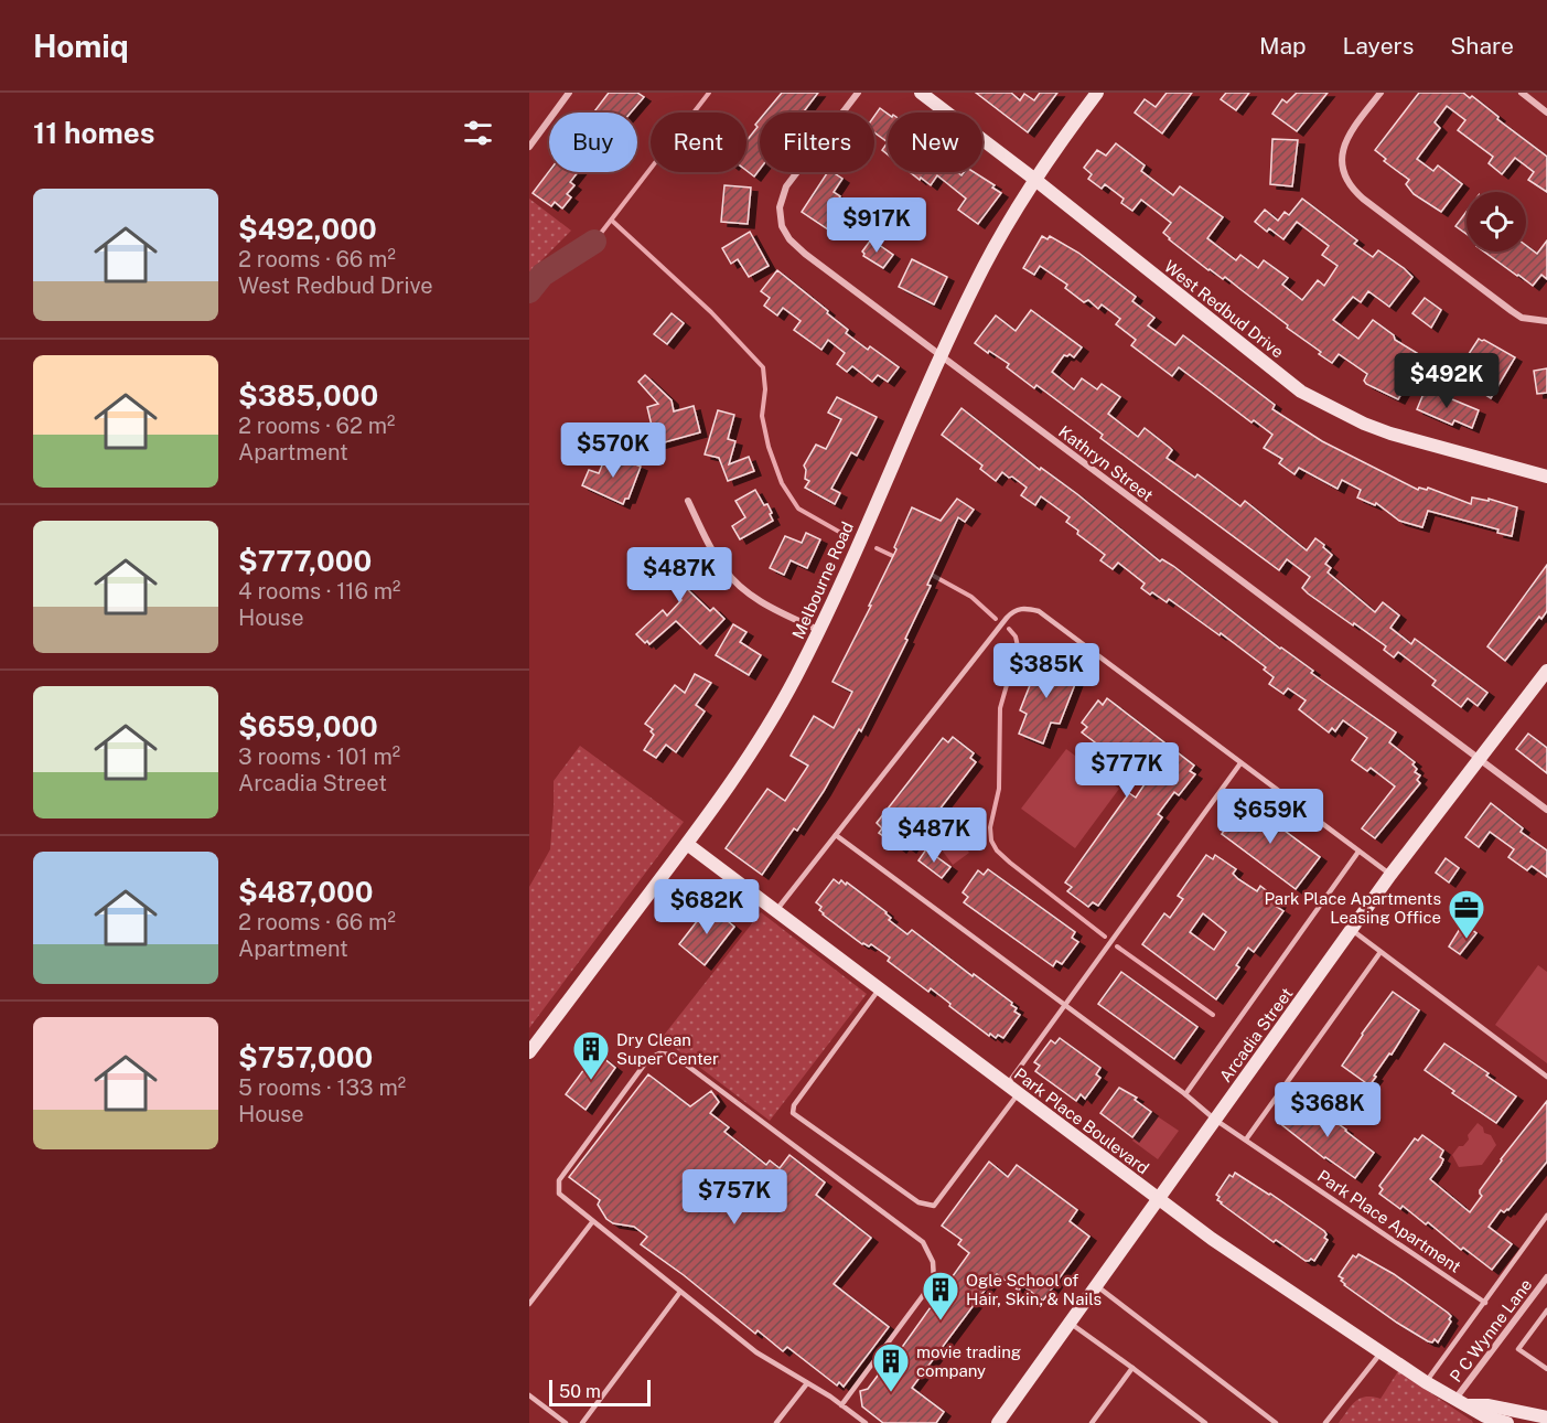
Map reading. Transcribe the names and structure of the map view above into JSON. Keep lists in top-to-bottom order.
{
  "streets": {
    "street": [
      "West Redbud Drive",
      "Kathryn Street",
      "Melbourne Road",
      "Arcadia Street",
      "Park Place Boulevard",
      "P C Wynne Lane"
    ],
    "lane": ["Park Place Apartment"]
  },
  "crossings": [
    ["West Redbud Drive", "Melbourne Road"],
    ["Kathryn Street", "Melbourne Road"],
    ["Kathryn Street", "Arcadia Street"],
    ["Melbourne Road", "Park Place Boulevard"],
    ["Arcadia Street", "Park Place Boulevard"],
    ["Arcadia Street", "Park Place Apartment"],
    ["Park Place Boulevard", "P C Wynne Lane"]
  ],
  "places": {
    "office": ["Park Place Apartments Leasing Office"],
    "building": ["Dry Clean Super Center", "Ogle School of Hair, Skin, & Nails", "movie trading company"]
  },
  "scale_bar": "50 m",
  "page": {
    "header": "Homiq",
    "nav": ["Map", "Layers", "Share"],
    "heading": "11 homes",
    "chip": [
      "Buy",
      "Rent",
      "Filters",
      "New"
    ],
    "list": [
      {
        "name": "$492,000",
        "note": "2 rooms · 66 m² · West Redbud Drive"
      },
      {
        "name": "$385,000",
        "note": "2 rooms · 62 m² · Apartment"
      },
      {
        "name": "$777,000",
        "note": "4 rooms · 116 m² · House"
      },
      {
        "name": "$659,000",
        "note": "3 rooms · 101 m² · Arcadia Street"
      },
      {
        "name": "$487,000",
        "note": "2 rooms · 66 m² · Apartment"
      },
      {
        "name": "$757,000",
        "note": "5 rooms · 133 m² · House"
      }
    ],
    "price": [
      "$917K",
      "$492K",
      "$570K",
      "$487K",
      "$385K",
      "$777K",
      "$659K",
      "$487K",
      "$682K",
      "$368K",
      "$757K"
    ],
    "scale": "50 m"
  }
}
